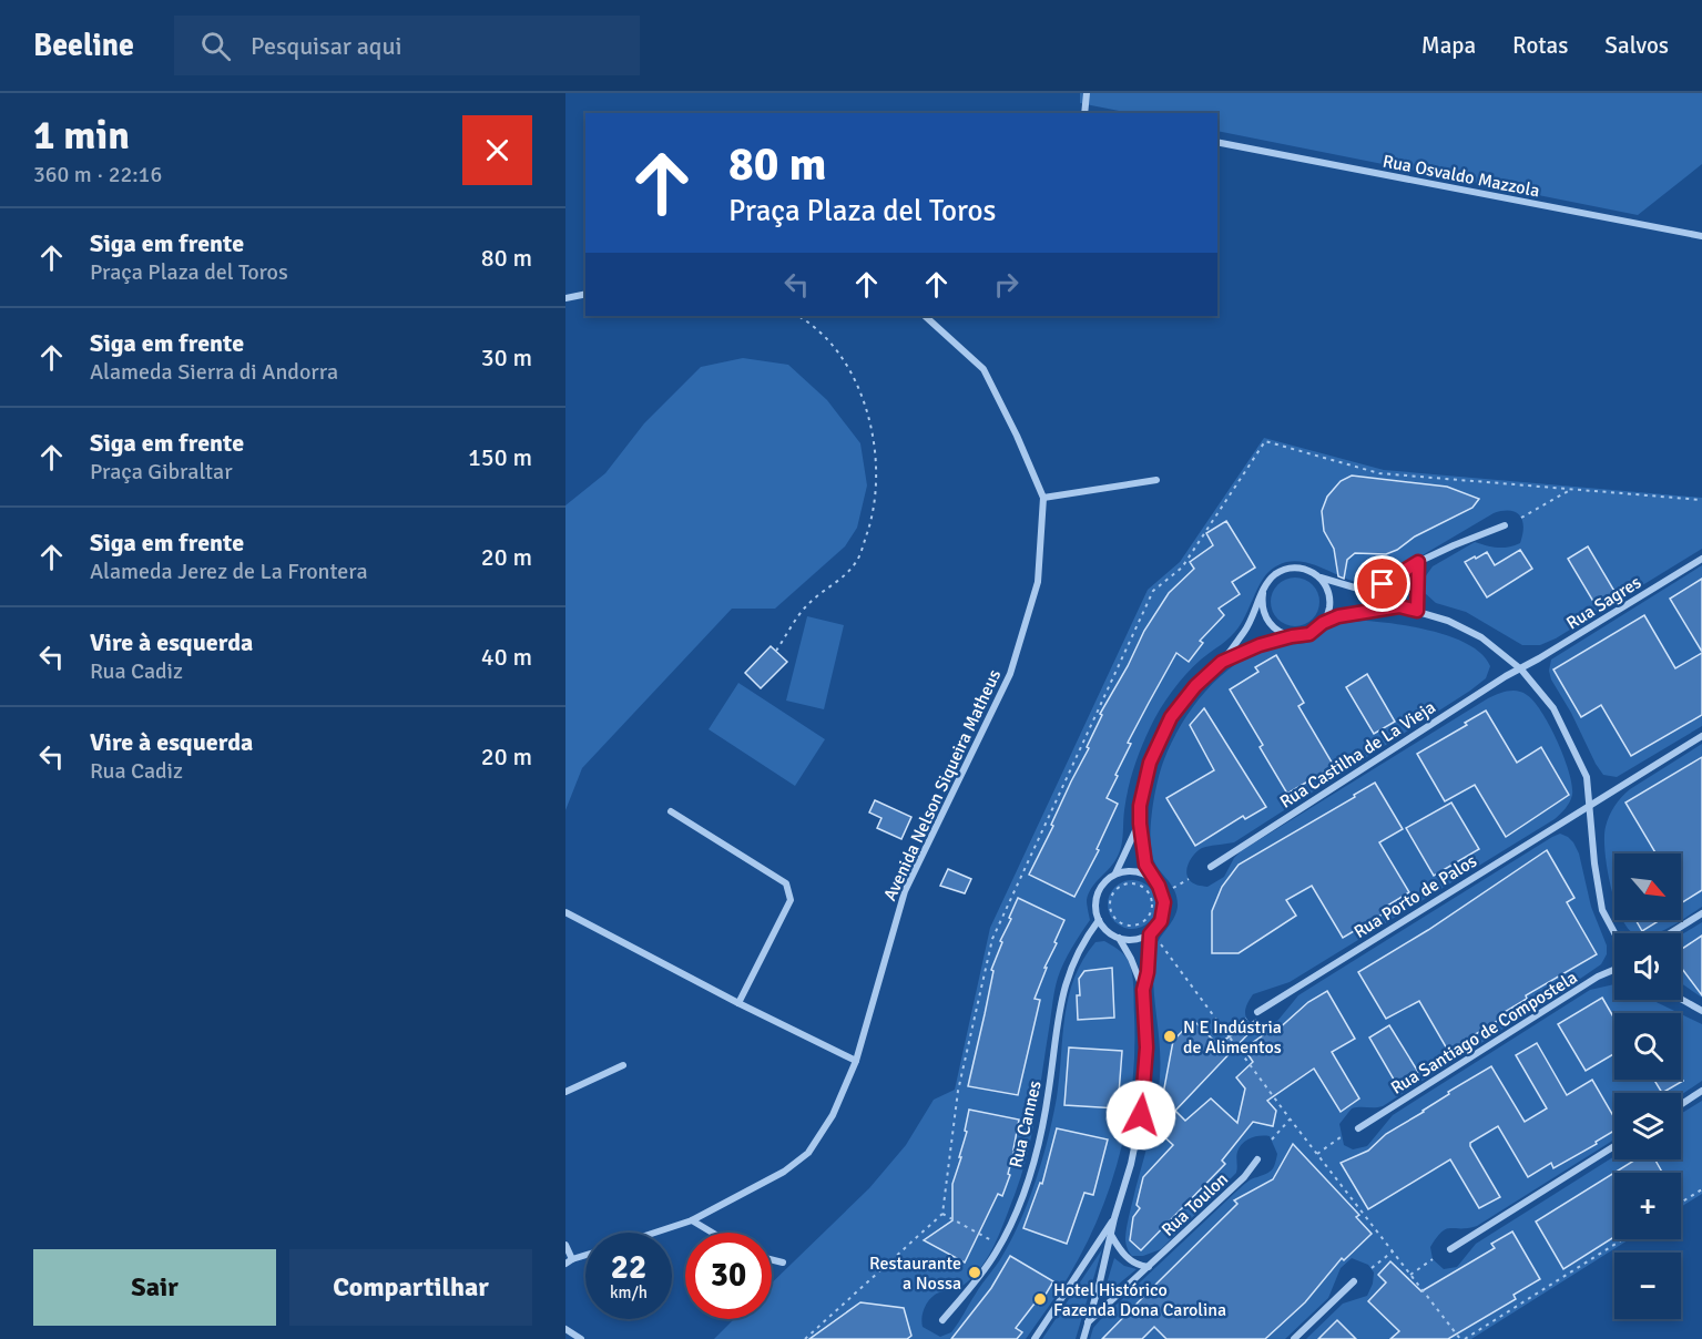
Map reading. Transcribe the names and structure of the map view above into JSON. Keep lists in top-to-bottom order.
{
  "streets": {
    "street": [
      "Rua Osvaldo Mazzola",
      "Rua Sagres",
      "Rua Castilha de La Vieja",
      "Avenida Nelson Siqueira Matheus",
      "Rua Porto de Palos",
      "Rua Santiago de Compostela",
      "Rua Cannes",
      "Rua Toulon"
    ]
  },
  "crossings": [
    ["Rua Sagres", "Rua Castilha de La Vieja"]
  ],
  "places": ["N E Indústria de Alimentos", "Restaurante a Nossa", "Hotel Histórico Fazenda Dona Carolina"],
  "north": "bottom right",
  "page": {
    "header": "Beeline",
    "search": "Pesquisar aqui",
    "nav": ["Mapa", "Rotas", "Salvos"],
    "heading": ["1 min", "360 m · 22:16"],
    "turn": ["80 m", "Praça Plaza del Toros"],
    "list": [
      {
        "name": "Siga em frente",
        "note": "Praça Plaza del Toros",
        "value": "80 m"
      },
      {
        "name": "Siga em frente",
        "note": "Alameda Sierra di Andorra",
        "value": "30 m"
      },
      {
        "name": "Siga em frente",
        "note": "Praça Gibraltar",
        "value": "150 m"
      },
      {
        "name": "Siga em frente",
        "note": "Alameda Jerez de La Frontera",
        "value": "20 m"
      },
      {
        "name": "Vire à esquerda",
        "note": "Rua Cadiz",
        "value": "40 m"
      },
      {
        "name": "Vire à esquerda",
        "note": "Rua Cadiz",
        "value": "20 m"
      }
    ],
    "map_buttons": ["+", "−"],
    "speed": "22 km/h",
    "limit": "30",
    "buttons": ["Sair", "Compartilhar"]
  }
}
